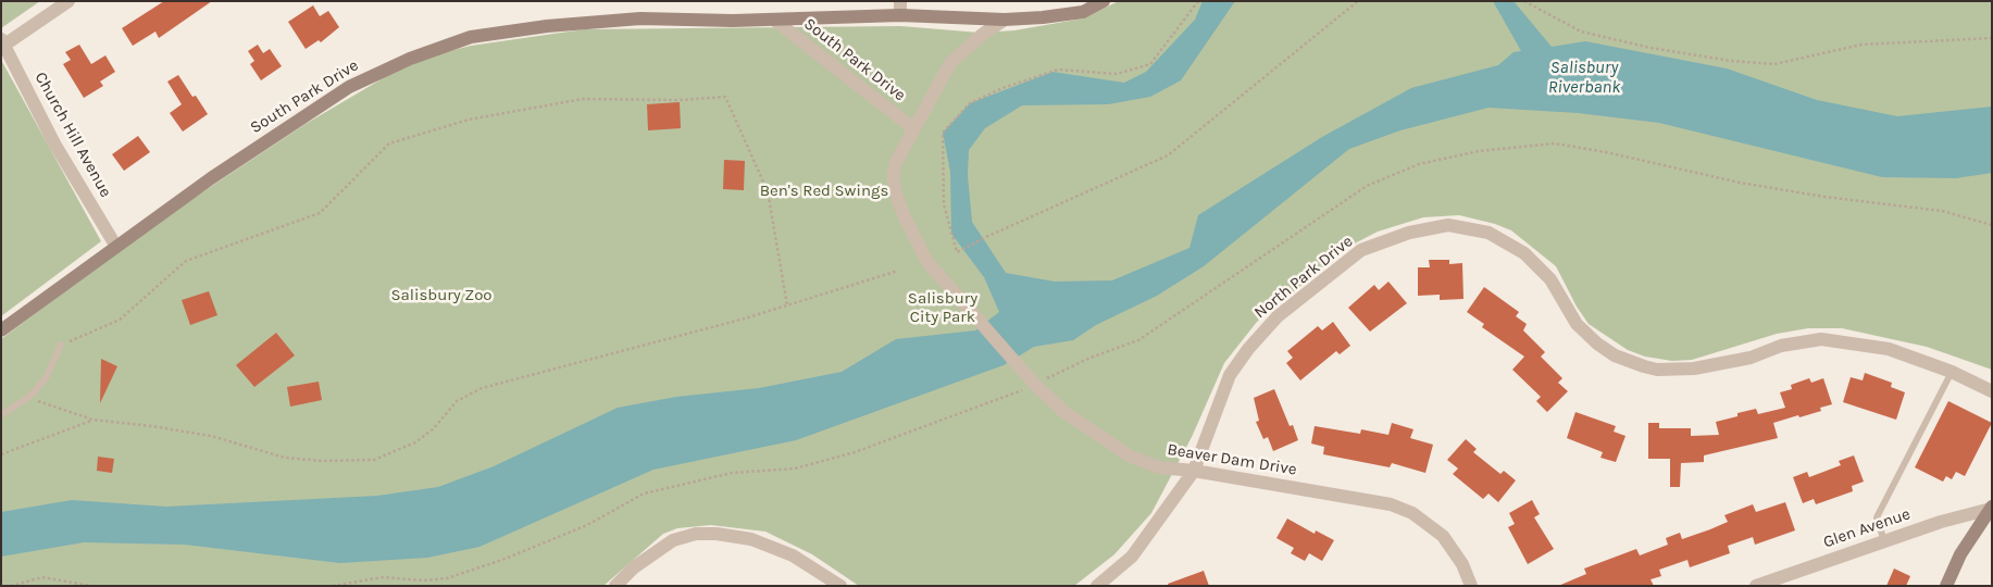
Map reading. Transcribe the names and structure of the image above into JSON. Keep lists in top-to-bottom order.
{
  "streets": {
    "street": [
      "South Park Drive",
      "Church Hill Avenue",
      "North Park Drive",
      "Beaver Dam Drive",
      "Glen Avenue"
    ]
  },
  "crossings": [
    ["South Park Drive", "Church Hill Avenue"],
    ["South Park Drive", "Beaver Dam Drive"],
    ["North Park Drive", "Beaver Dam Drive"]
  ],
  "water": ["Salisbury Riverbank"],
  "parks": ["Ben's Red Swings", "Salisbury Zoo", "Salisbury City Park"]
}
